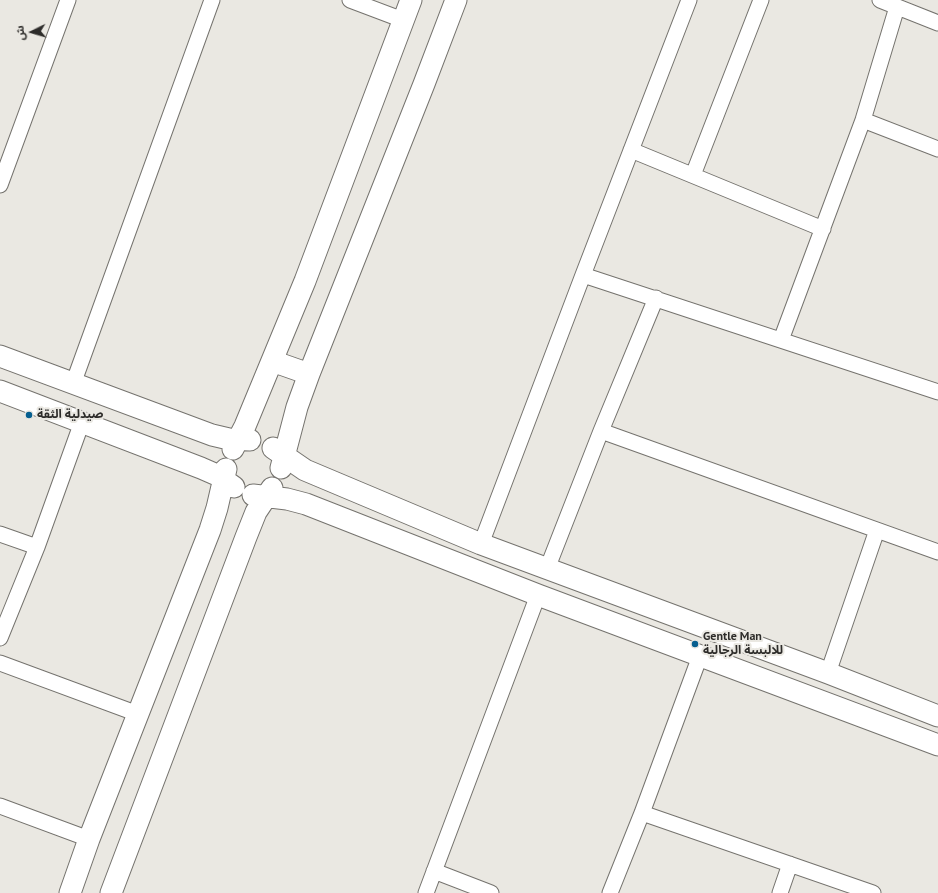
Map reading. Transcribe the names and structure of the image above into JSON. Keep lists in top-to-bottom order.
{
  "places": ["صيدلية الثقة", "Gentle Man للالبسة الرجالية"],
  "north": "left"
}
